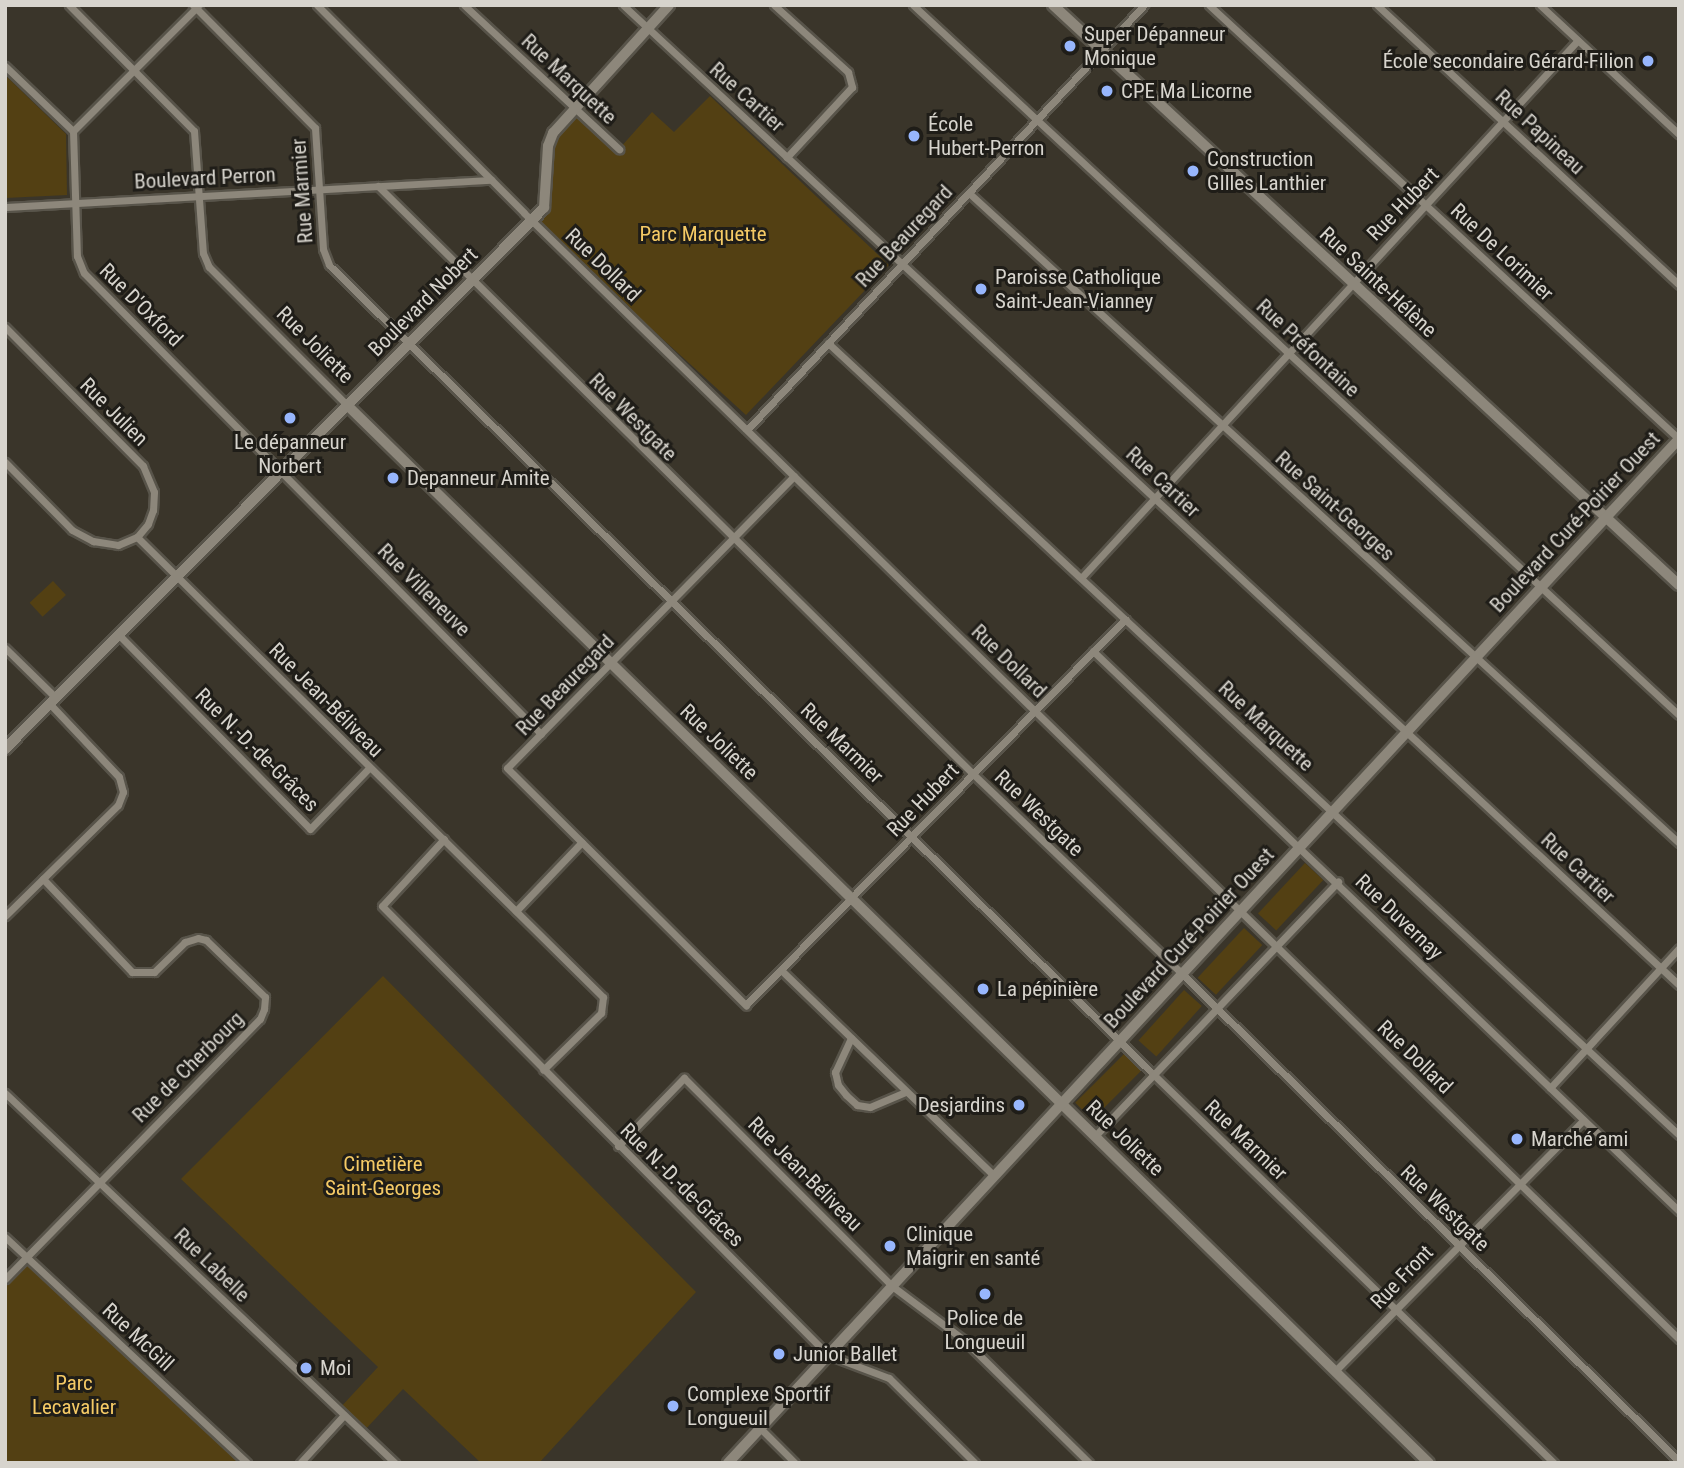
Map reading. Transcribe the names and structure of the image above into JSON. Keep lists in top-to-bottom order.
{
  "streets": {
    "street": [
      "Rue Marquette",
      "Rue Cartier",
      "Rue Papineau",
      "Boulevard Perron",
      "Rue Marmier",
      "Rue Hubert",
      "Rue Beauregard",
      "Rue De Lorimier",
      "Rue Dollard",
      "Rue Sainte-Hélène",
      "Boulevard Nobert",
      "Rue D'Oxford",
      "Rue Joliette",
      "Rue Préfontaine",
      "Rue Julien",
      "Rue Westgate",
      "Rue Saint-Georges",
      "Boulevard Curé-Poirier Ouest",
      "Rue Villeneuve",
      "Rue Jean-Béliveau",
      "Rue N.-D.-de-Grâces",
      "Rue Duvernay",
      "Rue de Cherbourg",
      "Rue Labelle",
      "Rue Front",
      "Rue McGill"
    ]
  },
  "crossings": [
    ["Rue Marquette", "Rue Hubert"],
    ["Rue Marquette", "Rue Beauregard"],
    ["Rue Marquette", "Boulevard Nobert"],
    ["Rue Marquette", "Boulevard Curé-Poirier Ouest"],
    ["Rue Cartier", "Rue Hubert"],
    ["Rue Cartier", "Rue Beauregard"],
    ["Rue Cartier", "Boulevard Nobert"],
    ["Rue Cartier", "Boulevard Curé-Poirier Ouest"],
    ["Rue Papineau", "Rue Hubert"],
    ["Boulevard Perron", "Rue Marmier"],
    ["Boulevard Perron", "Rue Dollard"],
    ["Boulevard Perron", "Rue D'Oxford"],
    ["Boulevard Perron", "Rue Joliette"],
    ["Boulevard Perron", "Rue Westgate"],
    ["Rue Marmier", "Rue Hubert"],
    ["Rue Marmier", "Rue Beauregard"],
    ["Rue Marmier", "Boulevard Nobert"],
    ["Rue Marmier", "Boulevard Curé-Poirier Ouest"],
    ["Rue Marmier", "Rue Front"],
    ["Rue Hubert", "Rue Beauregard"],
    ["Rue Hubert", "Rue De Lorimier"],
    ["Rue Hubert", "Rue Dollard"],
    ["Rue Hubert", "Rue Sainte-Hélène"],
    ["Rue Hubert", "Rue Joliette"],
    ["Rue Hubert", "Rue Préfontaine"],
    ["Rue Hubert", "Rue Westgate"],
    ["Rue Hubert", "Rue Saint-Georges"],
    ["Rue Hubert", "Rue Duvernay"],
    ["Rue Beauregard", "Rue Dollard"],
    ["Rue Beauregard", "Rue Sainte-Hélène"],
    ["Rue Beauregard", "Rue Joliette"],
    ["Rue Beauregard", "Rue Préfontaine"],
    ["Rue Beauregard", "Rue Westgate"],
    ["Rue Beauregard", "Rue Saint-Georges"],
    ["Rue Beauregard", "Rue Villeneuve"],
    ["Rue De Lorimier", "Boulevard Curé-Poirier Ouest"],
    ["Rue Dollard", "Boulevard Nobert"],
    ["Rue Dollard", "Boulevard Curé-Poirier Ouest"],
    ["Rue Dollard", "Rue Front"],
    ["Rue Sainte-Hélène", "Boulevard Curé-Poirier Ouest"],
    ["Boulevard Nobert", "Rue D'Oxford"],
    ["Boulevard Nobert", "Rue Joliette"],
    ["Boulevard Nobert", "Rue Westgate"],
    ["Boulevard Nobert", "Rue Villeneuve"],
    ["Boulevard Nobert", "Rue Jean-Béliveau"],
    ["Boulevard Nobert", "Rue N.-D.-de-Grâces"],
    ["Rue D'Oxford", "Rue Villeneuve"],
    ["Rue Joliette", "Boulevard Curé-Poirier Ouest"],
    ["Rue Joliette", "Rue Front"],
    ["Rue Préfontaine", "Boulevard Curé-Poirier Ouest"],
    ["Rue Julien", "Rue Jean-Béliveau"],
    ["Rue Westgate", "Boulevard Curé-Poirier Ouest"],
    ["Rue Westgate", "Rue Front"],
    ["Rue Saint-Georges", "Boulevard Curé-Poirier Ouest"],
    ["Boulevard Curé-Poirier Ouest", "Rue Jean-Béliveau"],
    ["Boulevard Curé-Poirier Ouest", "Rue N.-D.-de-Grâces"],
    ["Boulevard Curé-Poirier Ouest", "Rue Duvernay"],
    ["Rue Jean-Béliveau", "Rue N.-D.-de-Grâces"],
    ["Rue Duvernay", "Rue Front"],
    ["Rue de Cherbourg", "Rue Labelle"],
    ["Rue de Cherbourg", "Rue McGill"]
  ],
  "parks": ["Parc Marquette", "Cimetière Saint-Georges", "Parc Lecavalier"],
  "places": [
    "Super Dépanneur Monique",
    "École secondaire Gérard-Filion",
    "CPE Ma Licorne",
    "École Hubert-Perron",
    "Construction GIlles Lanthier",
    "Paroisse Catholique Saint-Jean-Vianney",
    "Le dépanneur Norbert",
    "Depanneur Amite",
    "La pépinière",
    "Desjardins",
    "Marché ami",
    "Clinique Maigrir en santé",
    "Police de Longueuil",
    "Junior Ballet",
    "Moi",
    "Complexe Sportif Longueuil"
  ]
}
